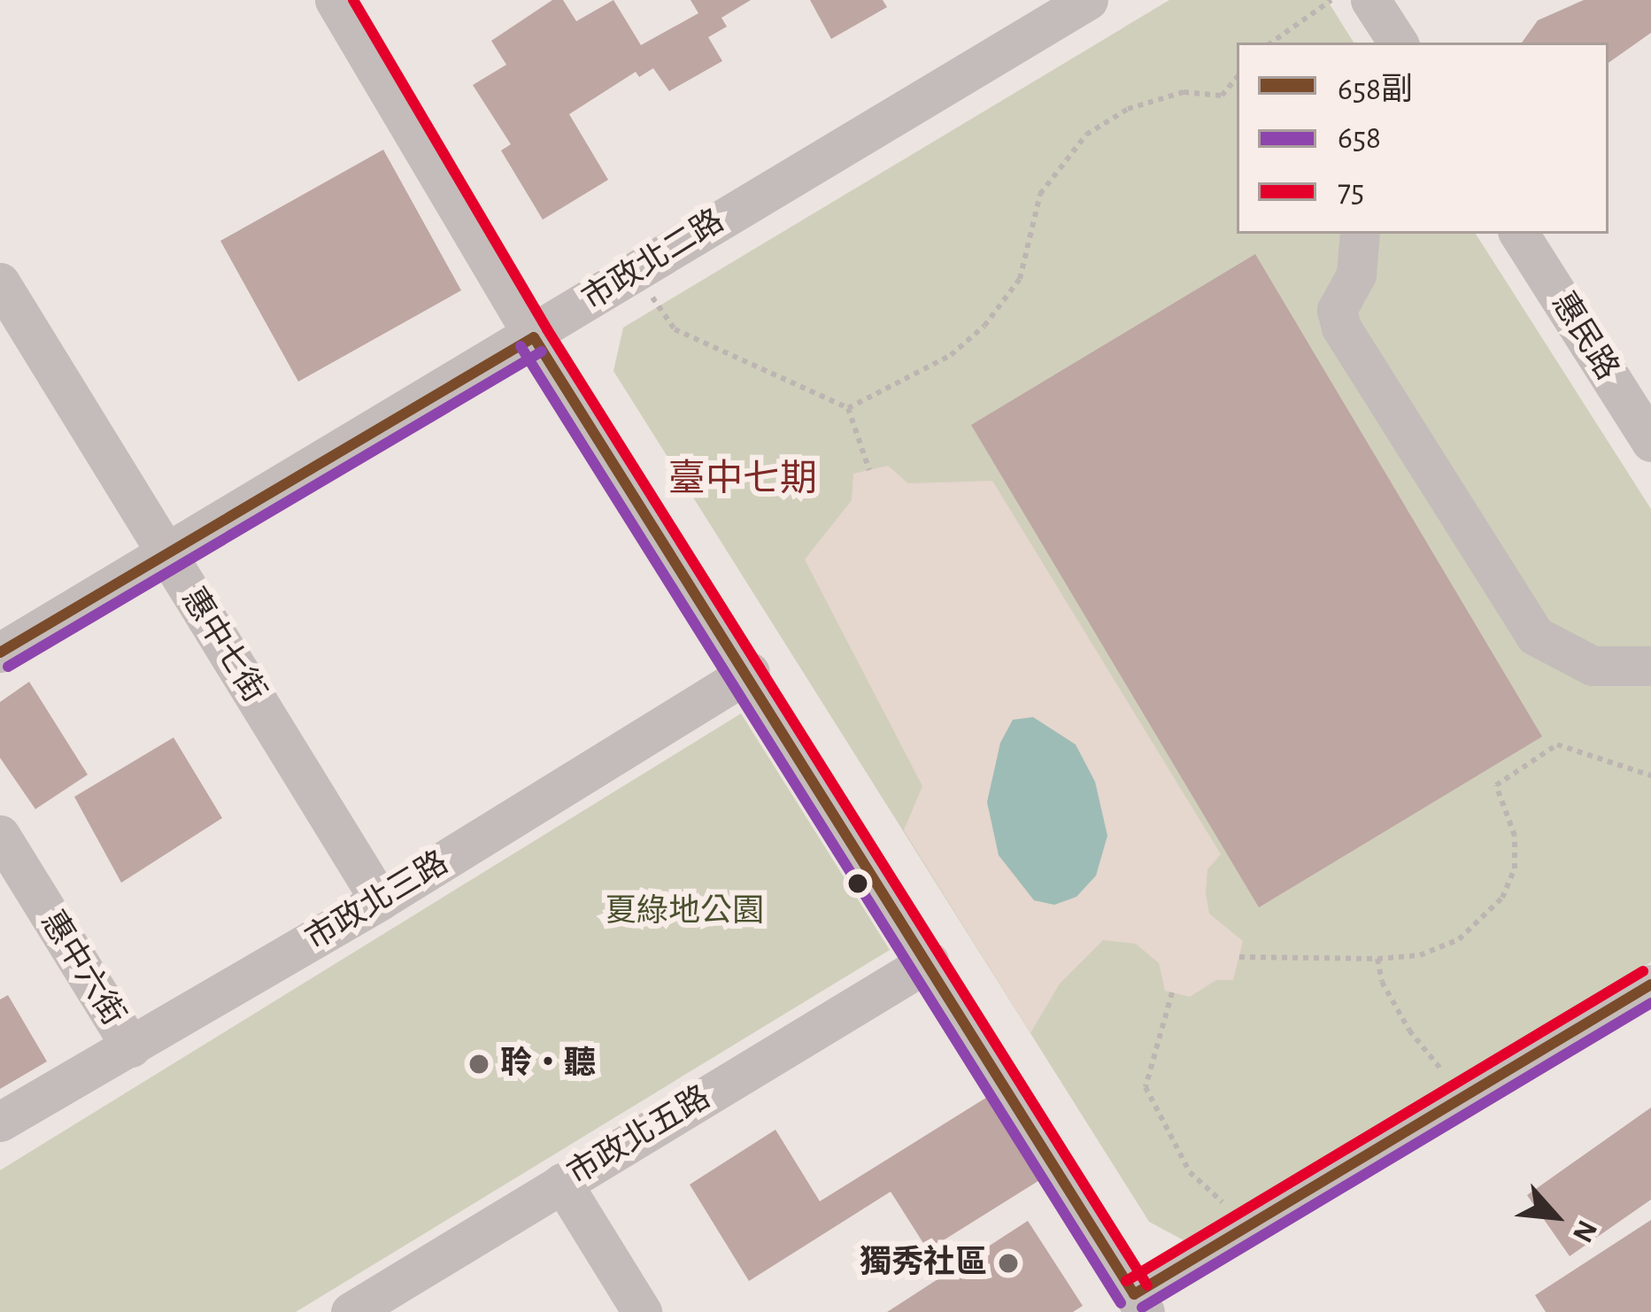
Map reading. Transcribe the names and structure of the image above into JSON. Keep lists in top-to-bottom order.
{
  "streets": {
    "street": [
      "市政北二路",
      "惠民路",
      "惠中七街",
      "市政北三路",
      "惠中六街",
      "市政北五路"
    ]
  },
  "crossings": [
    ["市政北二路", "惠中七街"],
    ["惠中七街", "市政北三路"],
    ["市政北三路", "惠中六街"]
  ],
  "districts": ["臺中七期"],
  "parks": ["夏綠地公園"],
  "places": ["聆‧聽", "獨秀社區"],
  "lines": ["transit line 75", "transit line 658副", "transit line 658"],
  "legend": ["658副", "658", "75"],
  "north": "bottom right"
}
